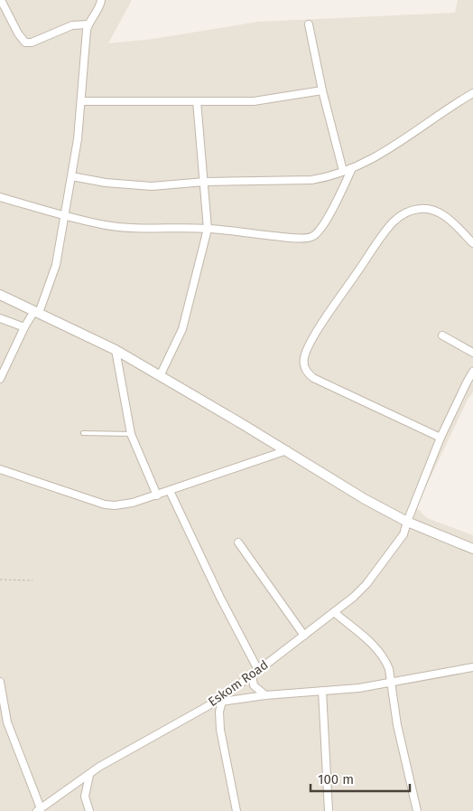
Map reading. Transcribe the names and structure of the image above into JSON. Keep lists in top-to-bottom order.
{
  "streets": {
    "street": ["Eskom Road"]
  },
  "scale_bar": "100 m"
}
